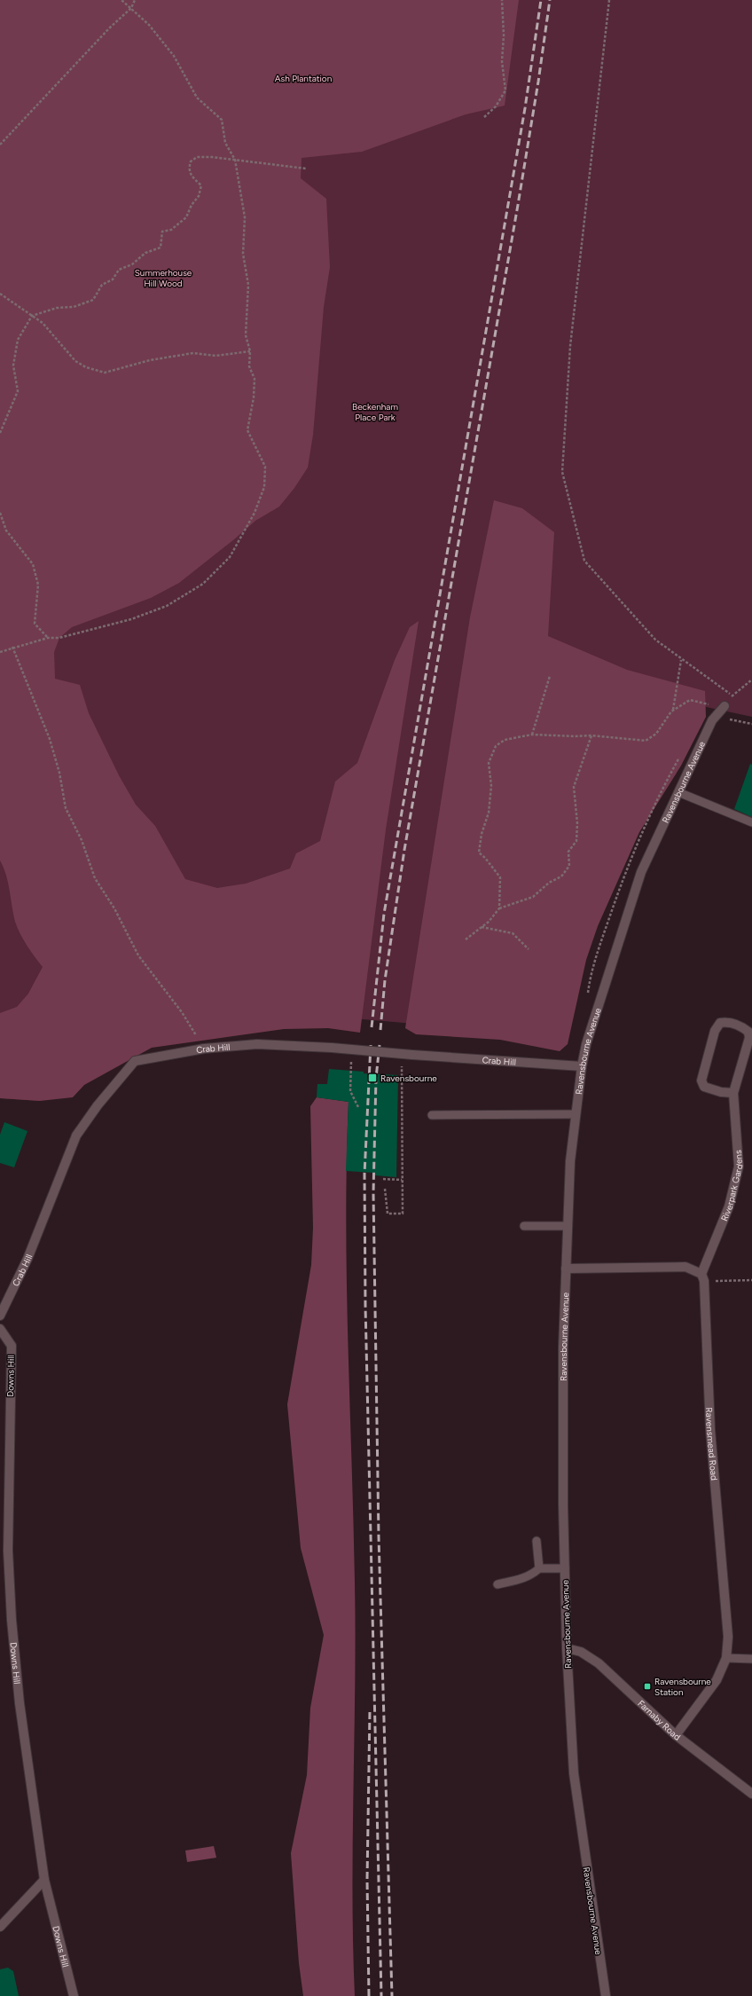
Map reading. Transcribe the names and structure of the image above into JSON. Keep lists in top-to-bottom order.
{
  "streets": {
    "street": [
      "Ravensbourne Avenue",
      "Crab Hill",
      "Riverpark Gardens",
      "Downs Hill",
      "Ravensmead Road",
      "Farnaby Road"
    ]
  },
  "crossings": [
    ["Ravensbourne Avenue", "Crab Hill"],
    ["Ravensbourne Avenue", "Farnaby Road"],
    ["Riverpark Gardens", "Ravensmead Road"],
    ["Ravensmead Road", "Farnaby Road"]
  ],
  "parks": ["Ash Plantation", "Summerhouse Hill Wood", "Beckenham Place Park"],
  "places": {
    "transit": ["Ravensbourne", "Ravensbourne Station"]
  }
}
